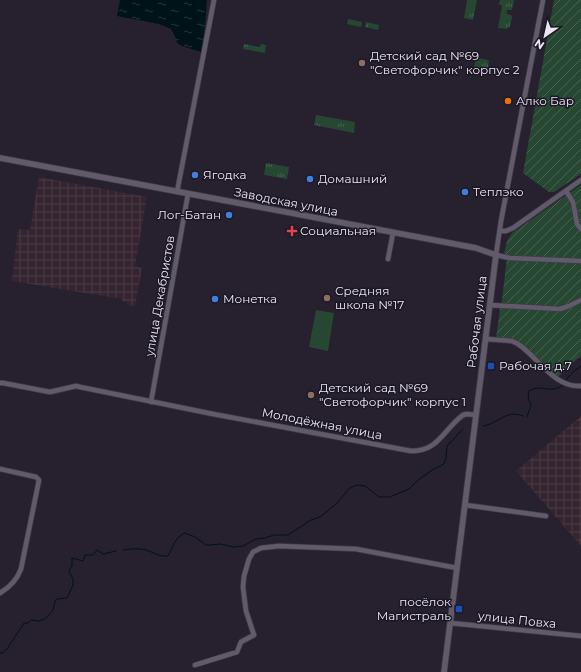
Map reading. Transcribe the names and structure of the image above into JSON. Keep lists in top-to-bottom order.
{
  "streets": {
    "street": [
      "Заводская улица",
      "улица Декабристов",
      "Рабочая улица",
      "Молодёжная улица",
      "улица Повха"
    ]
  },
  "crossings": [
    ["Заводская улица", "улица Декабристов"],
    ["Заводская улица", "Рабочая улица"],
    ["улица Декабристов", "Молодёжная улица"],
    ["Рабочая улица", "Молодёжная улица"],
    ["Рабочая улица", "улица Повха"]
  ],
  "places": {
    "other": [
      "Детский сад №69 \"Светофорчик\" корпус 2",
      "Алко Бар",
      "Ягодка",
      "Домашний",
      "Теплэко",
      "Лог-Батан",
      "Средняя школа №17",
      "Монетка",
      "Детский сад №69 \"Светофорчик\" корпус 1"
    ],
    "health": ["Социальная"],
    "transit": ["Рабочая д.7", "посёлок Магистраль"]
  },
  "north": "bottom left"
}
